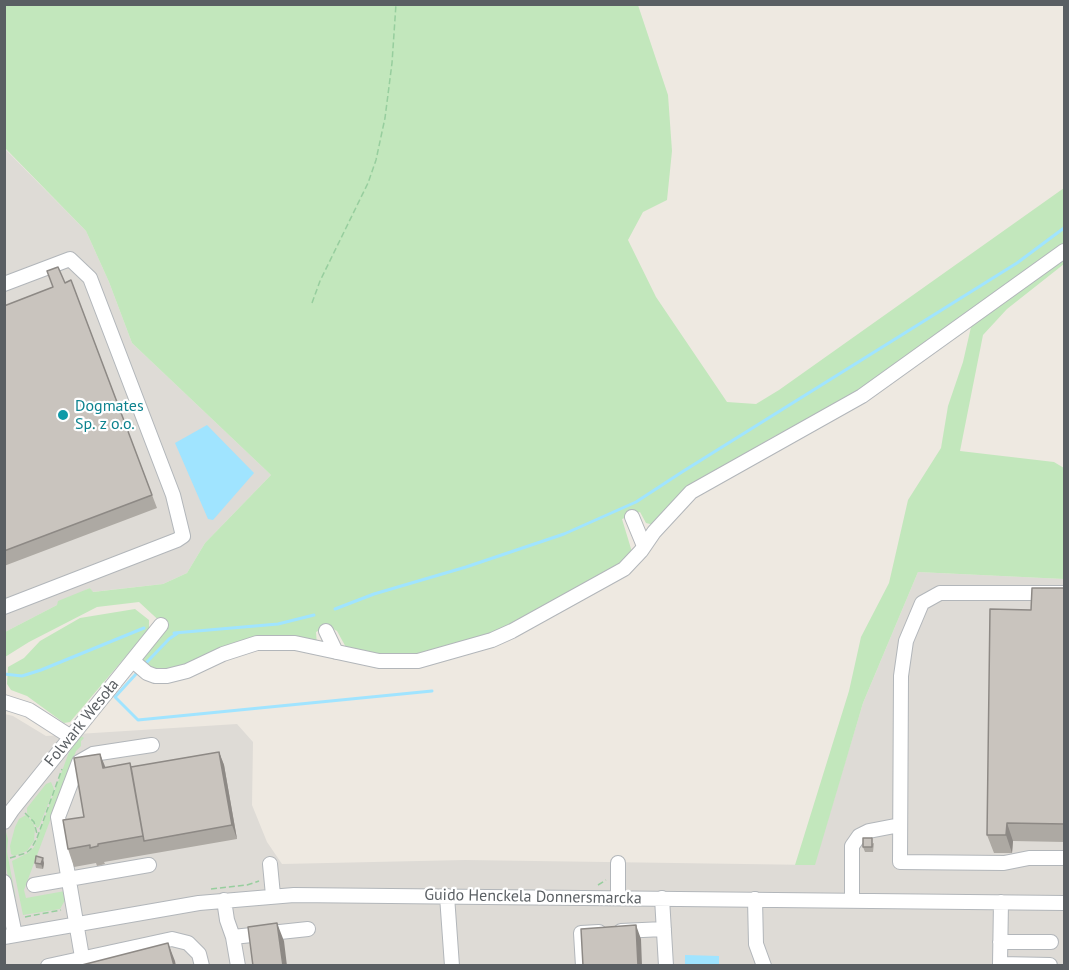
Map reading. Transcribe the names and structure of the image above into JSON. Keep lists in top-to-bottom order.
{
  "streets": {
    "street": ["Folwark Wesoła", "Guido Henckela Donnersmarcka"]
  },
  "places": ["Dogmates Sp. z o.o."]
}
